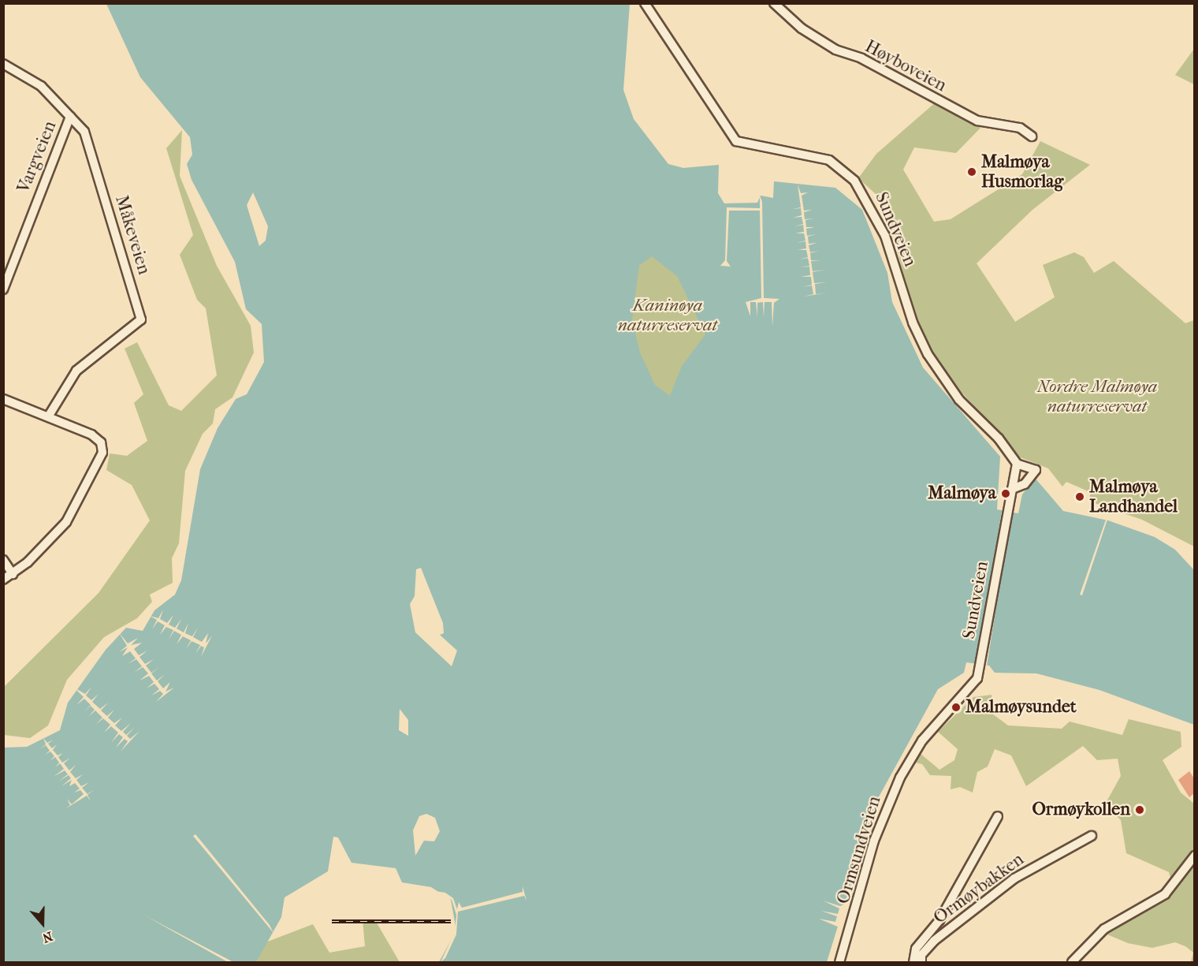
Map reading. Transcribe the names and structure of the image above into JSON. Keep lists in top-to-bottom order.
{
  "streets": {
    "street": [
      "Høyboveien",
      "Vargveien",
      "Sundveien",
      "Måkeveien",
      "Ormsundveien",
      "Ormøybakken"
    ]
  },
  "crossings": [
    ["Vargveien", "Måkeveien"],
    ["Sundveien", "Ormsundveien"]
  ],
  "parks": ["Kaninøya naturreservat", "Nordre Malmøya naturreservat"],
  "places": [
    "Malmøya Husmorlag",
    "Malmøya",
    "Malmøya Landhandel",
    "Malmøysundet",
    "Ormøykollen"
  ],
  "north": "bottom"
}
